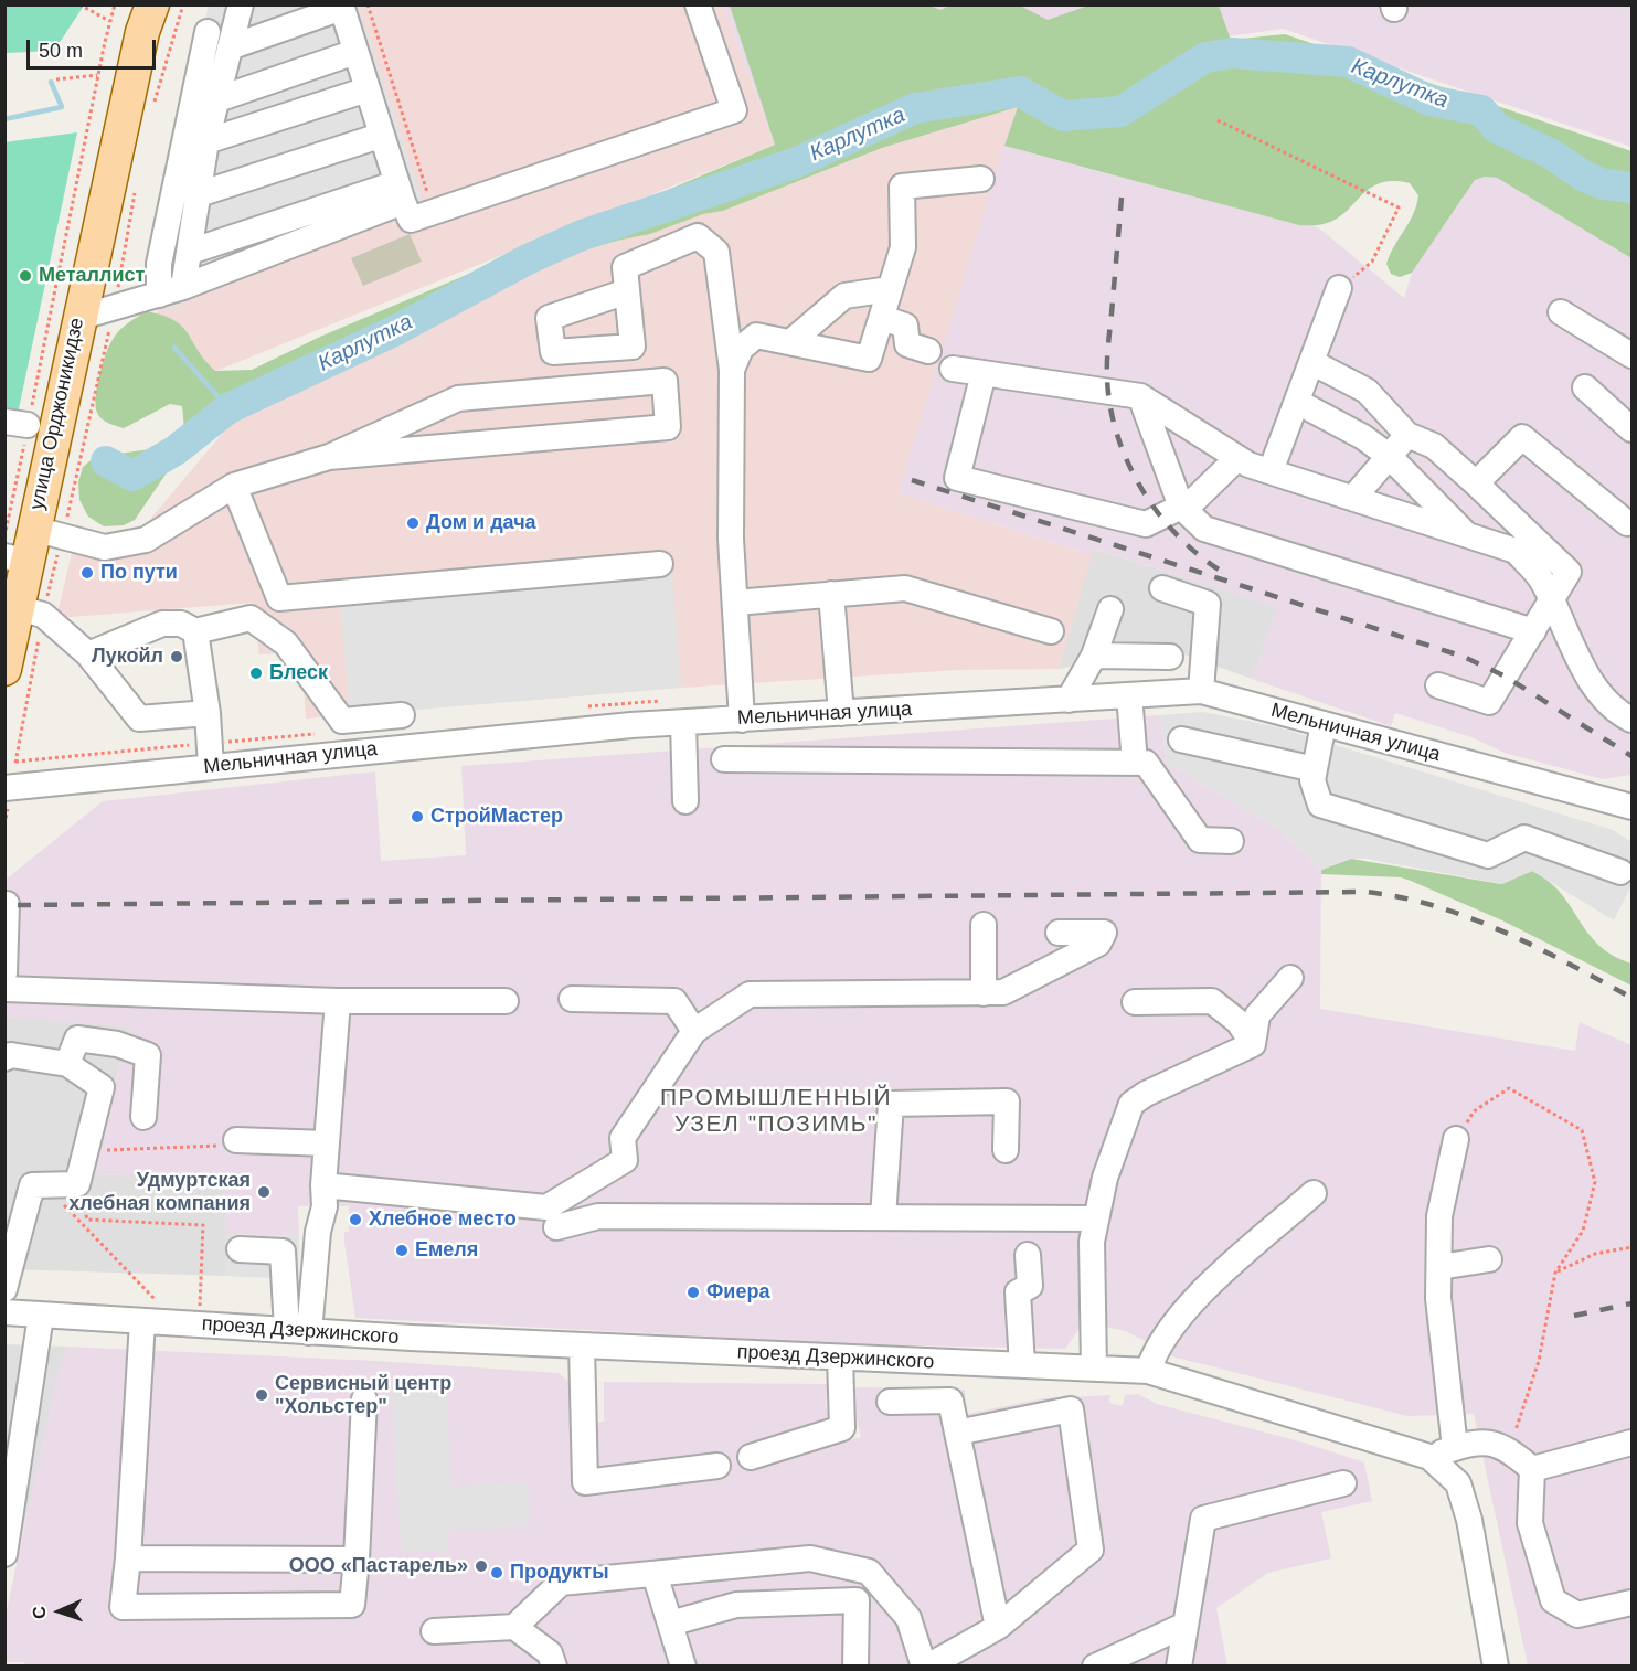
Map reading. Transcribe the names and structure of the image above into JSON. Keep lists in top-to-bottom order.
{
  "streets": {
    "main road": ["улица Орджоникидзе"],
    "street": ["Мельничная улица", "проезд Дзержинского"]
  },
  "districts": ["ПРОМЫШЛЕННЫЙ УЗЕЛ \"ПОЗИМЬ\""],
  "water": ["Карлутка"],
  "places": [
    "Металлист",
    "Дом и дача",
    "По пути",
    "Лукойл",
    "Блеск",
    "СтройМастер",
    "Удмуртская хлебная компания",
    "Хлебное место",
    "Емеля",
    "Фиера",
    "Сервисный центр \"Хольстер\"",
    "ООО «Пастарель»",
    "Продукты"
  ],
  "scale_bar": "50 m",
  "north": "left"
}
